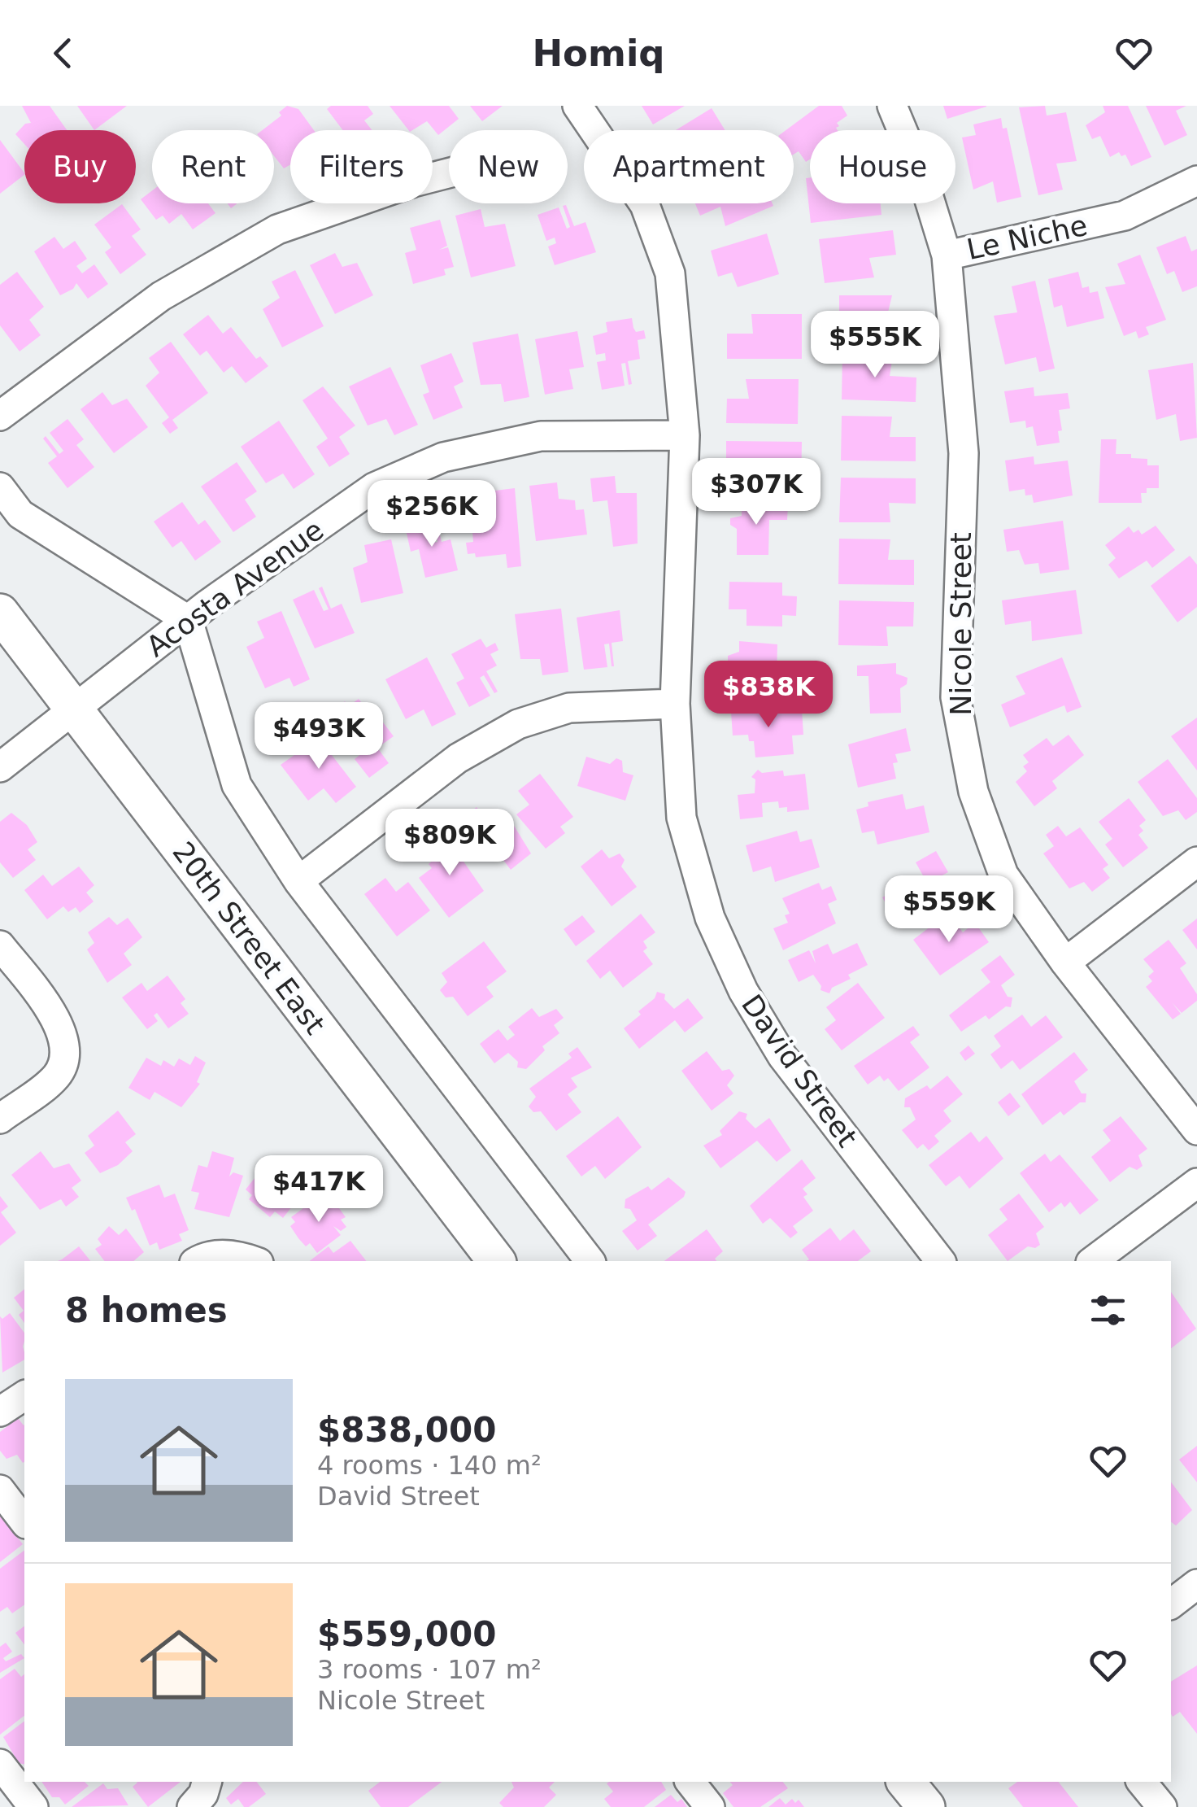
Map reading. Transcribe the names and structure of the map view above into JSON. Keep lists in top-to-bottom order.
{
  "streets": {
    "main road": ["20th Street East"],
    "street": [
      "Le Niche",
      "Acosta Avenue",
      "Nicole Street",
      "David Street"
    ]
  },
  "crossings": [
    ["Le Niche", "Nicole Street"],
    ["Acosta Avenue", "20th Street East"],
    ["Acosta Avenue", "David Street"]
  ],
  "page": {
    "header": "Homiq",
    "chip": [
      "Buy",
      "Rent",
      "Filters",
      "New",
      "Apartment",
      "House"
    ],
    "price": [
      "$555K",
      "$307K",
      "$256K",
      "$838K",
      "$493K",
      "$809K",
      "$559K",
      "$417K"
    ],
    "heading": "8 homes",
    "list": [
      {
        "name": "$838,000",
        "note": "4 rooms · 140 m² · David Street"
      },
      {
        "name": "$559,000",
        "note": "3 rooms · 107 m² · Nicole Street"
      }
    ]
  }
}
